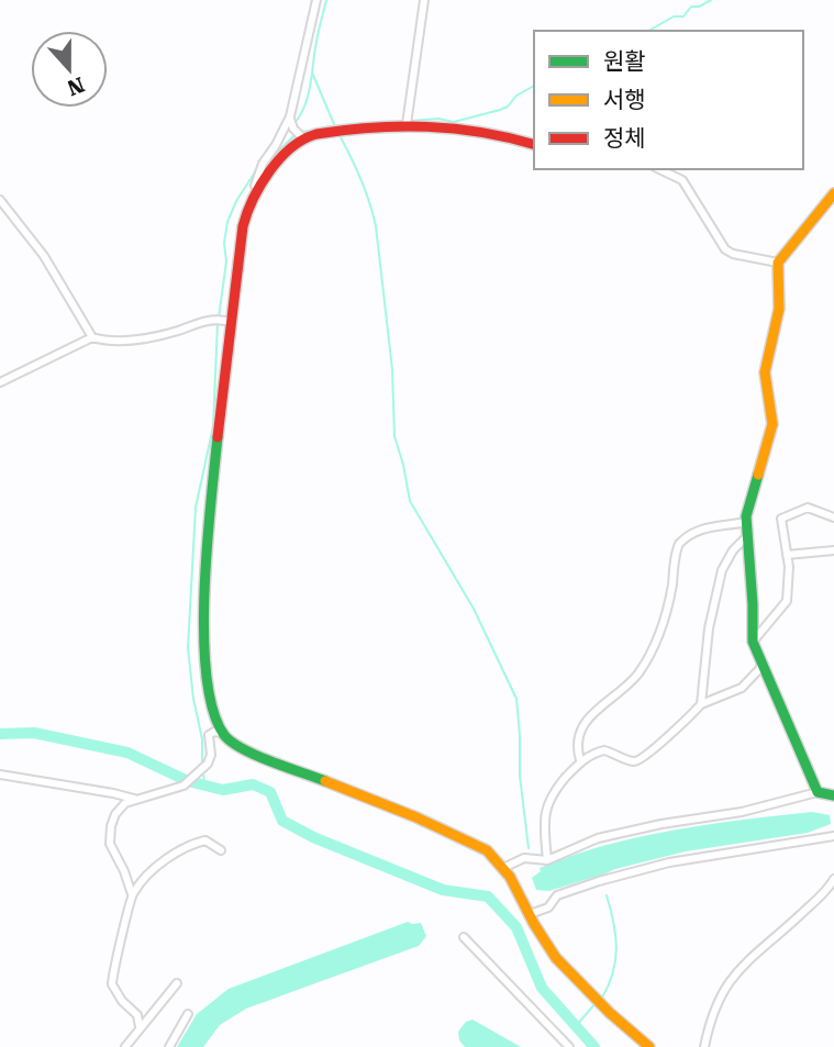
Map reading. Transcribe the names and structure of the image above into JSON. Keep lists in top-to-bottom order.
{
  "legend": ["원활", "서행", "정체"],
  "north": "bottom"
}
